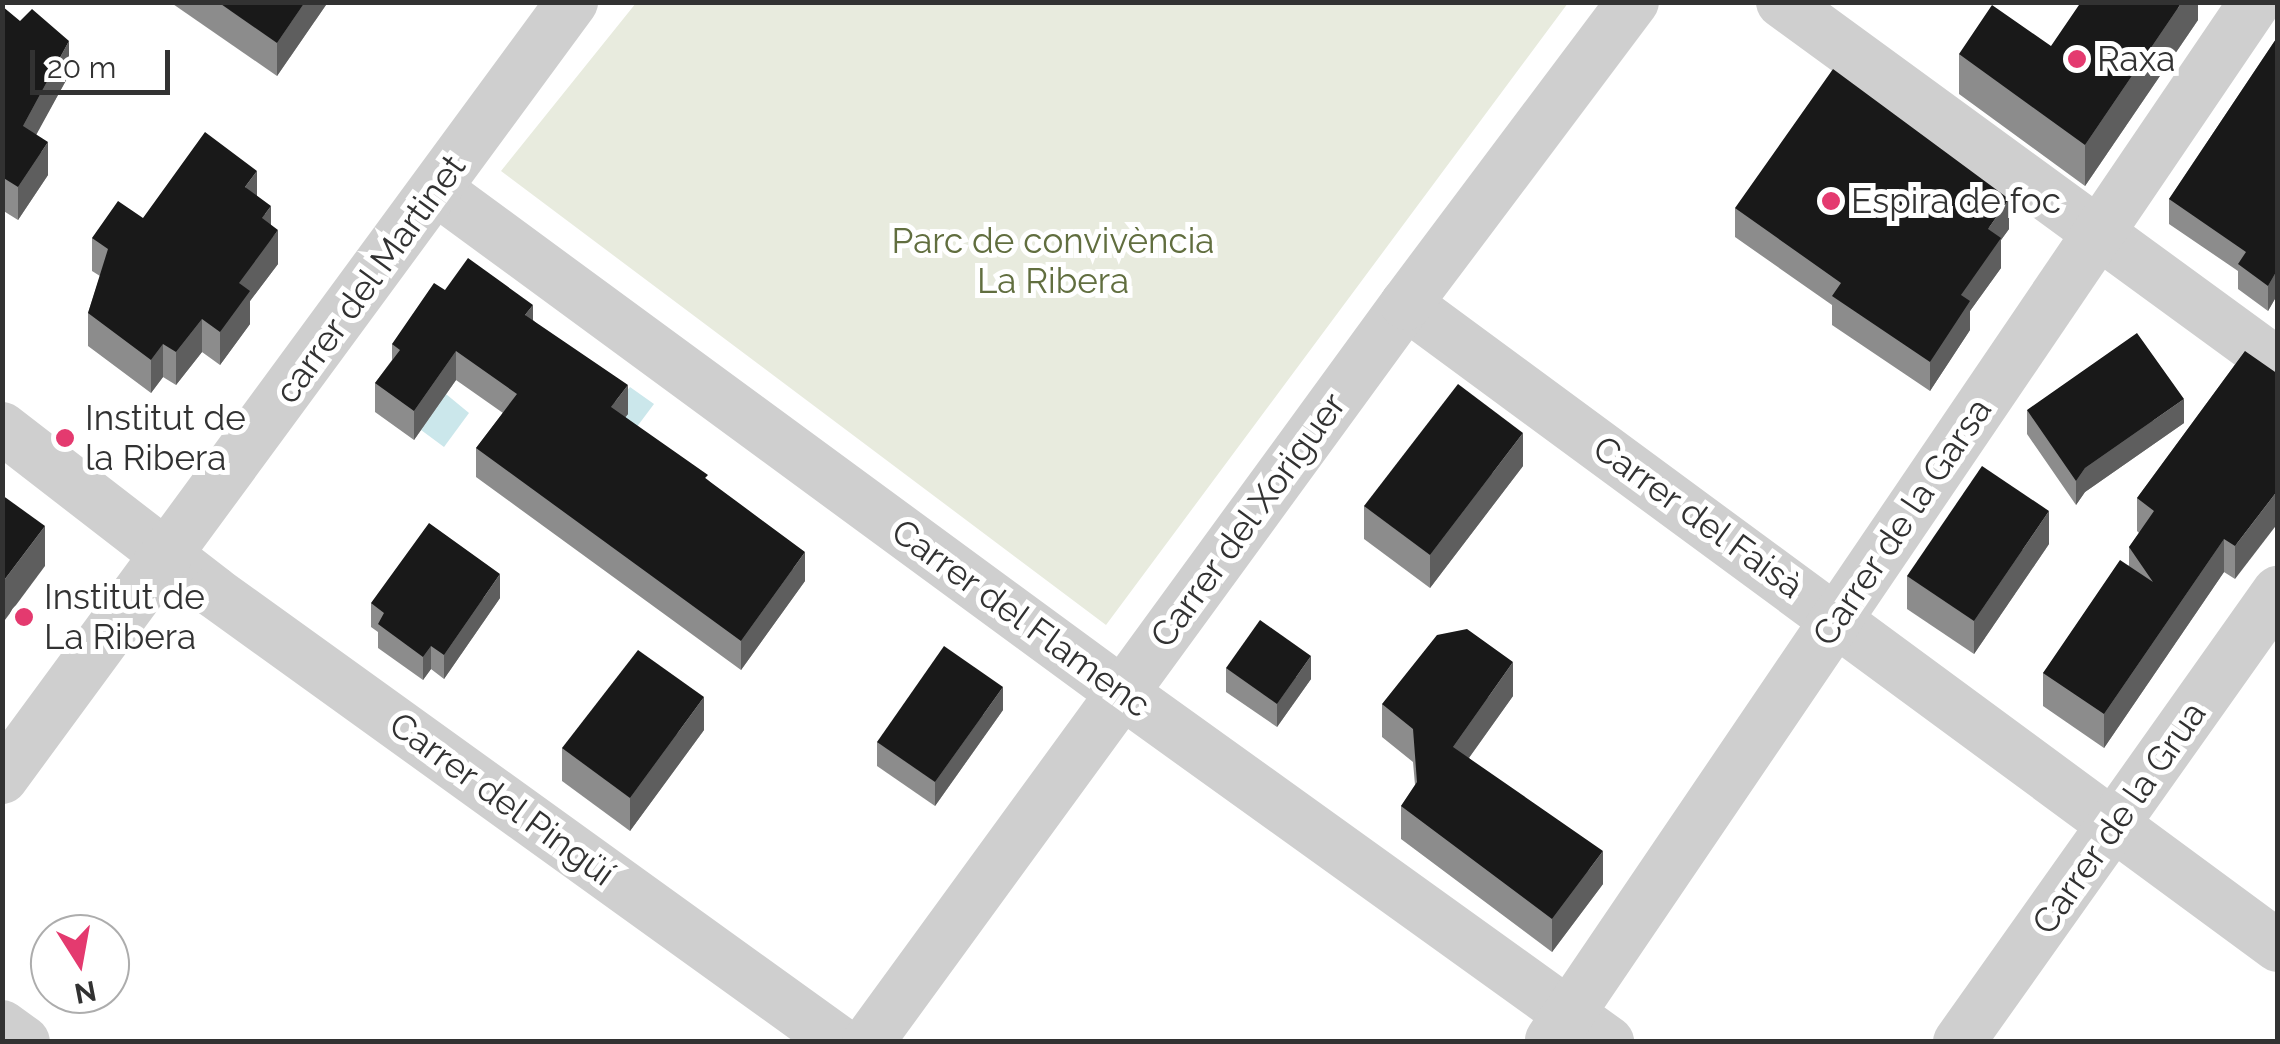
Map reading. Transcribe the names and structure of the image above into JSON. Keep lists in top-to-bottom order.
{
  "streets": {
    "street": [
      "carrer del Martinet",
      "Carrer del Faisà",
      "Carrer del Xoriguer",
      "Carrer de la Garsa",
      "Carrer del Flamenc",
      "Carrer del Pingüí",
      "Carrer de la Grua"
    ]
  },
  "crossings": [
    ["carrer del Martinet", "Carrer del Flamenc"],
    ["carrer del Martinet", "Carrer del Pingüí"],
    ["Carrer del Faisà", "Carrer del Xoriguer"],
    ["Carrer del Faisà", "Carrer de la Garsa"],
    ["Carrer del Faisà", "Carrer de la Grua"],
    ["Carrer del Xoriguer", "Carrer del Flamenc"],
    ["Carrer de la Garsa", "Carrer del Flamenc"]
  ],
  "parks": ["Parc de convivència La Ribera"],
  "places": [
    "Raxa",
    "Espira de foc",
    "Institut de la Ribera",
    "Institut de La Ribera"
  ],
  "scale_bar": "20 m",
  "north": "bottom"
}
